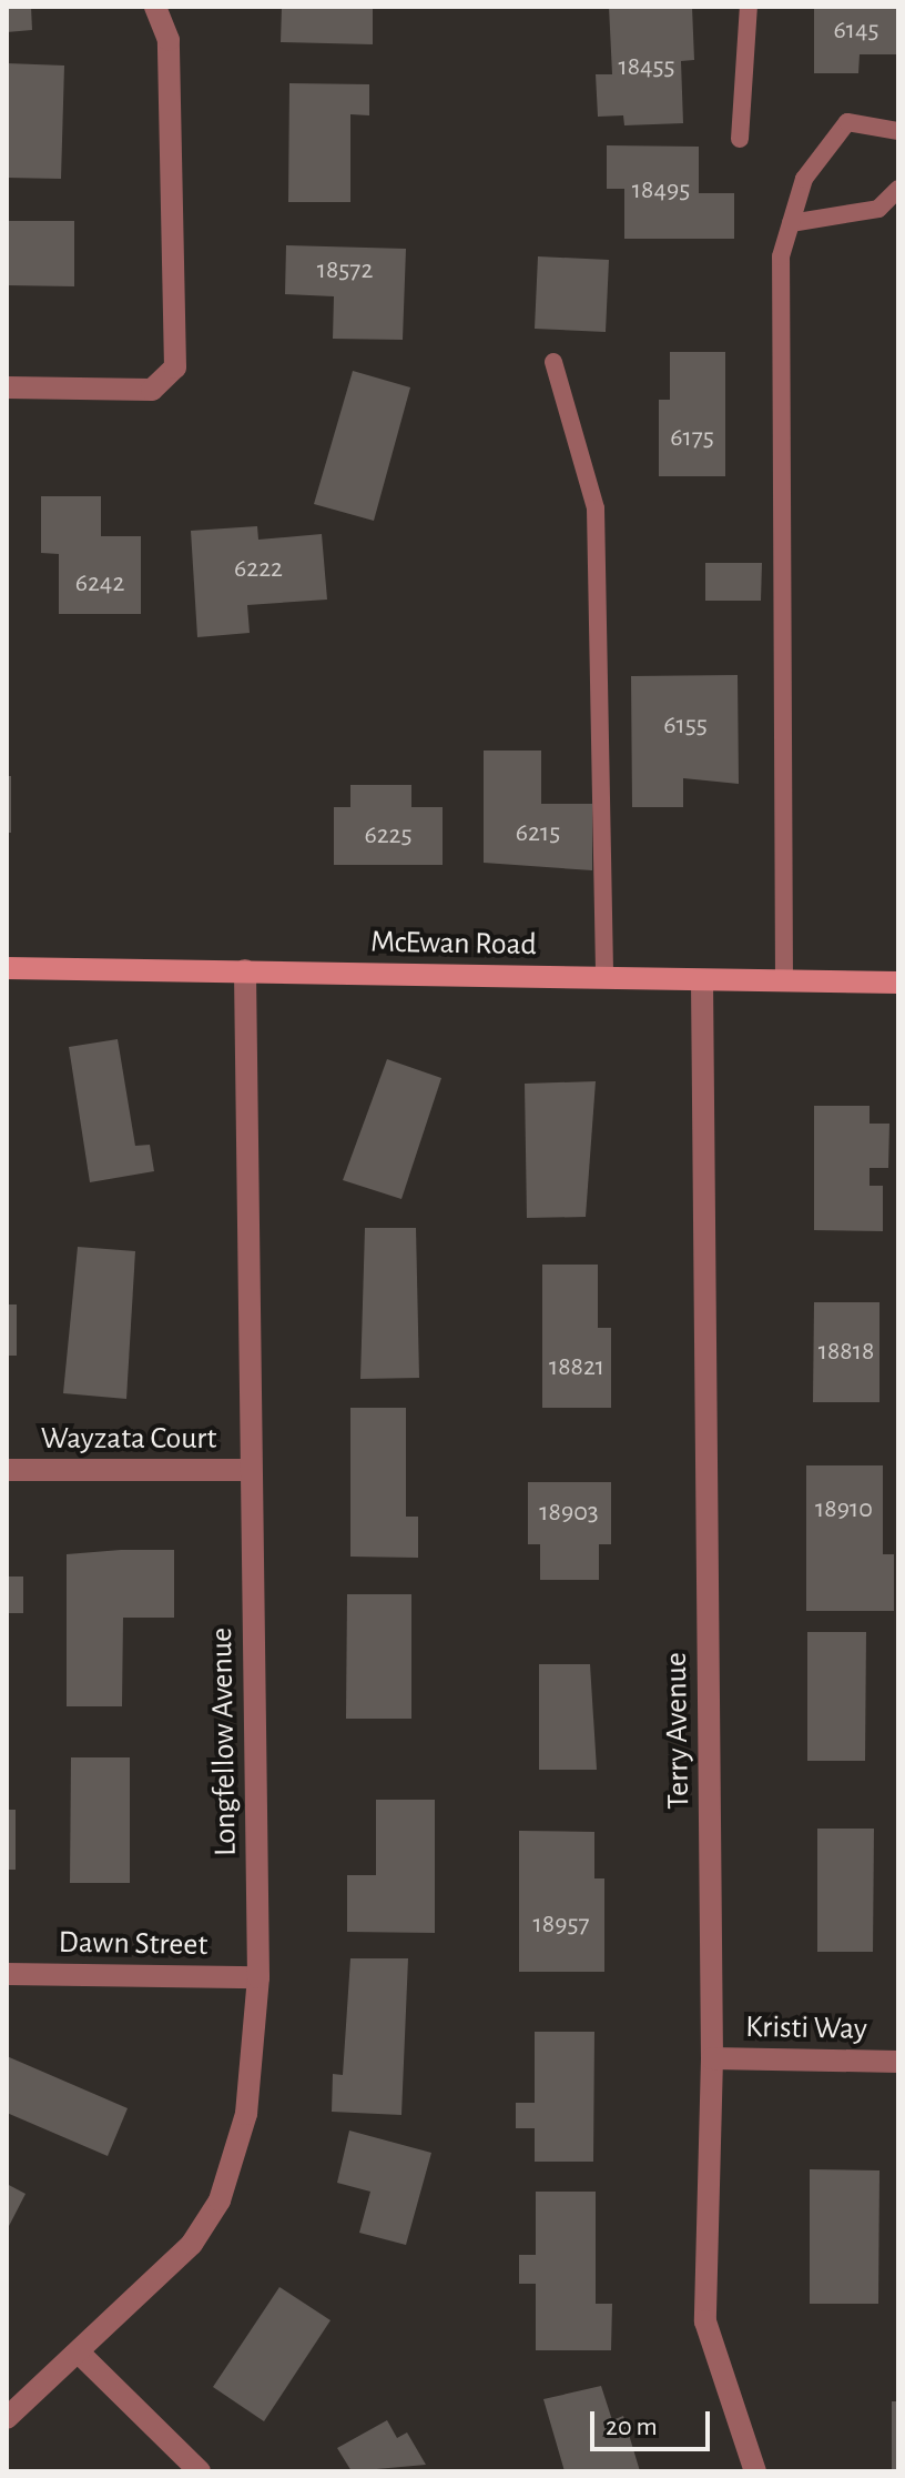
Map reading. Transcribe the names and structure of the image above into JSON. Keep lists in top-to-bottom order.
{
  "streets": {
    "street": [
      "McEwan Road",
      "Wayzata Court",
      "Terry Avenue",
      "Longfellow Avenue",
      "Dawn Street",
      "Kristi Way"
    ]
  },
  "crossings": [
    ["McEwan Road", "Terry Avenue"],
    ["McEwan Road", "Longfellow Avenue"],
    ["Wayzata Court", "Longfellow Avenue"],
    ["Terry Avenue", "Kristi Way"],
    ["Longfellow Avenue", "Dawn Street"]
  ],
  "house_numbers": [
    "6145",
    "18455",
    "18495",
    "18572",
    "6175",
    "6222",
    "6242",
    "6155",
    "6215",
    "6225",
    "18818",
    "18821",
    "18910",
    "18903",
    "18957"
  ],
  "scale_bar": "20 m"
}
